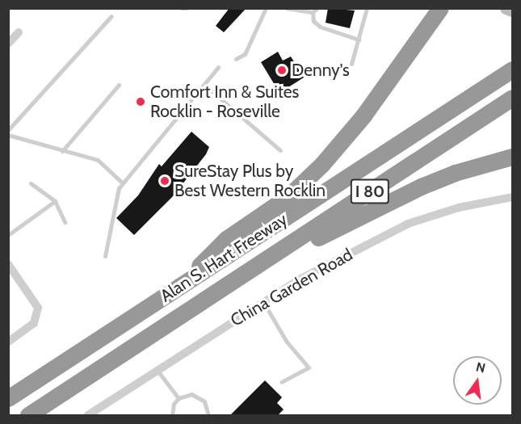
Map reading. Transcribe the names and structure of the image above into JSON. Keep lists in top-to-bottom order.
{
  "streets": {
    "highway": ["I 80", "Alan S. Hart Freeway"],
    "street": ["China Garden Road"]
  },
  "places": ["Denny's", "Comfort Inn & Suites Rocklin - Roseville", "SureStay Plus by Best Western Rocklin"],
  "north": "top"
}
